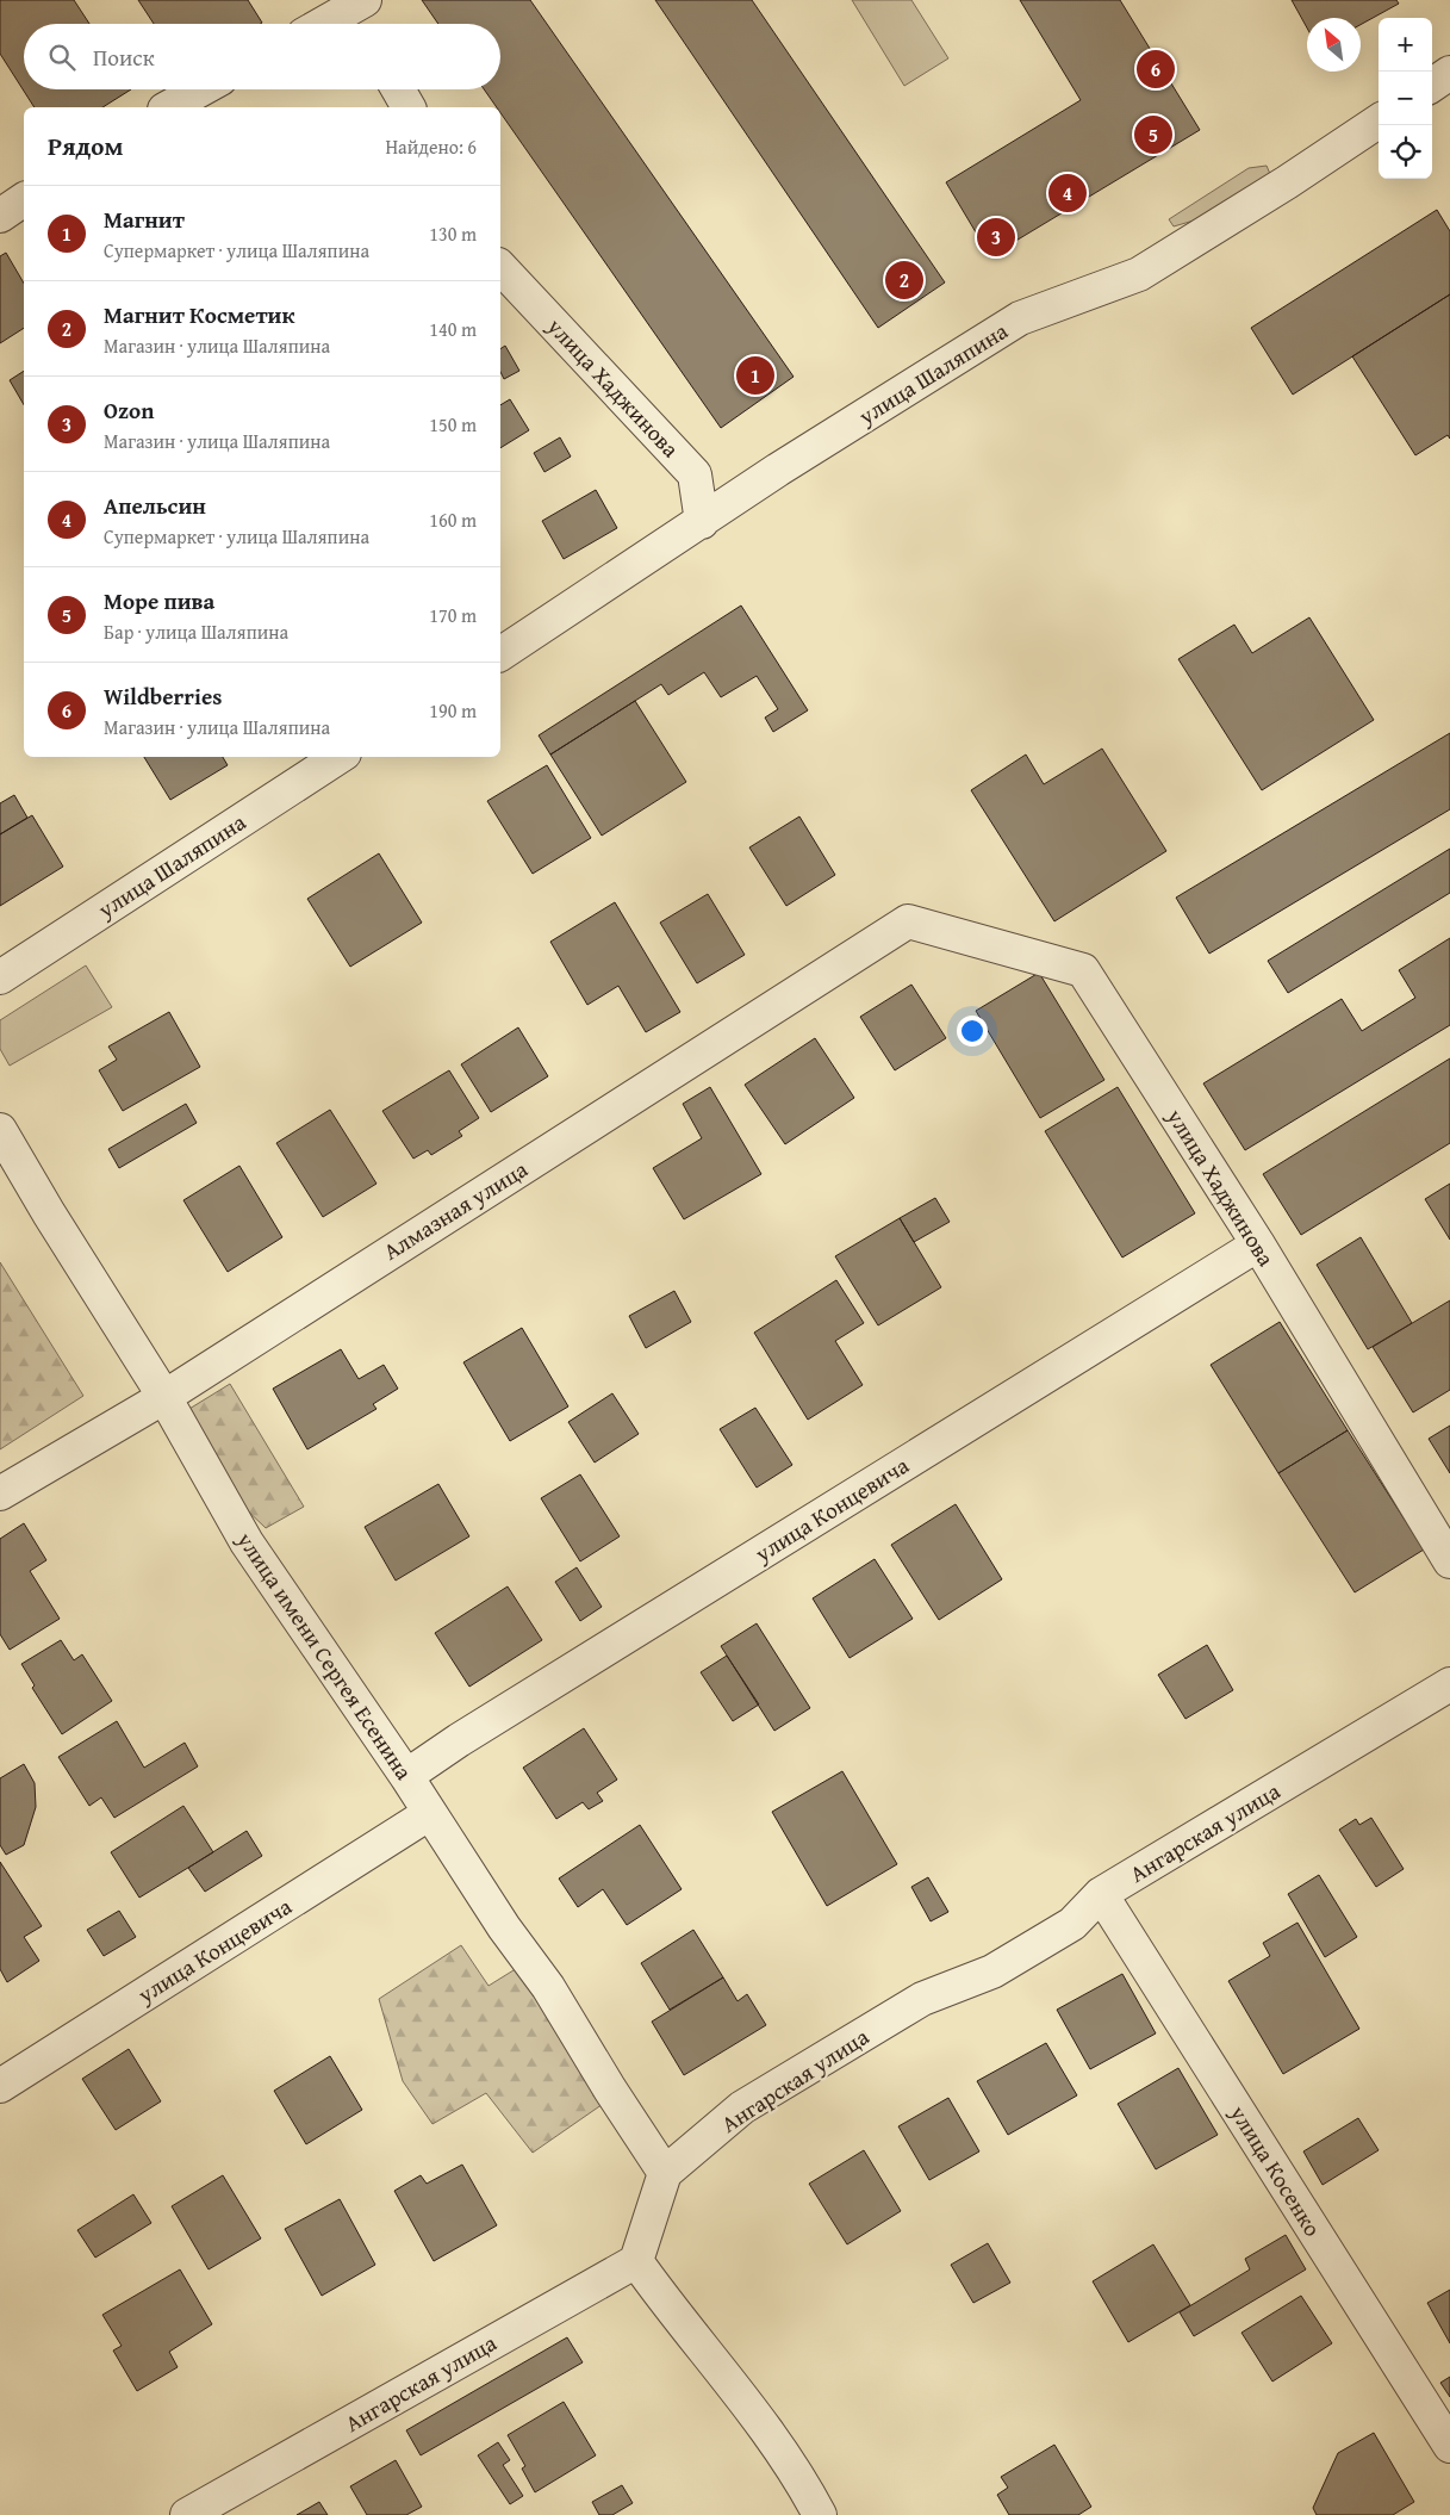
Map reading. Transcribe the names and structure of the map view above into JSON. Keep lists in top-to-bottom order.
{
  "streets": {
    "street": [
      "улица Шаляпина",
      "улица Хаджинова",
      "Алмазная улица",
      "улица Концевича",
      "улица имени Сергея Есенина",
      "Ангарская улица",
      "улица Косенко"
    ]
  },
  "crossings": [
    ["улица Шаляпина", "улица Хаджинова"],
    ["улица Хаджинова", "Алмазная улица"],
    ["улица Хаджинова", "улица Концевича"],
    ["Алмазная улица", "улица имени Сергея Есенина"],
    ["улица Концевича", "улица имени Сергея Есенина"],
    ["улица имени Сергея Есенина", "Ангарская улица"],
    ["Ангарская улица", "улица Косенко"]
  ],
  "north": "top left",
  "page": {
    "map_buttons": ["+", "−"],
    "search": "Поиск",
    "pins": [
      "6",
      "5",
      "4",
      "3",
      "2",
      "1"
    ],
    "heading": ["Рядом", "Найдено: 6"],
    "list": [
      {
        "mark": "1",
        "name": "Магнит",
        "note": "Супермаркет · улица Шаляпина",
        "value": "130 m"
      },
      {
        "mark": "2",
        "name": "Магнит Косметик",
        "note": "Магазин · улица Шаляпина",
        "value": "140 m"
      },
      {
        "mark": "3",
        "name": "Ozon",
        "note": "Магазин · улица Шаляпина",
        "value": "150 m"
      },
      {
        "mark": "4",
        "name": "Апельсин",
        "note": "Супермаркет · улица Шаляпина",
        "value": "160 m"
      },
      {
        "mark": "5",
        "name": "Море пива",
        "note": "Бар · улица Шаляпина",
        "value": "170 m"
      },
      {
        "mark": "6",
        "name": "Wildberries",
        "note": "Магазин · улица Шаляпина",
        "value": "190 m"
      }
    ]
  }
}
